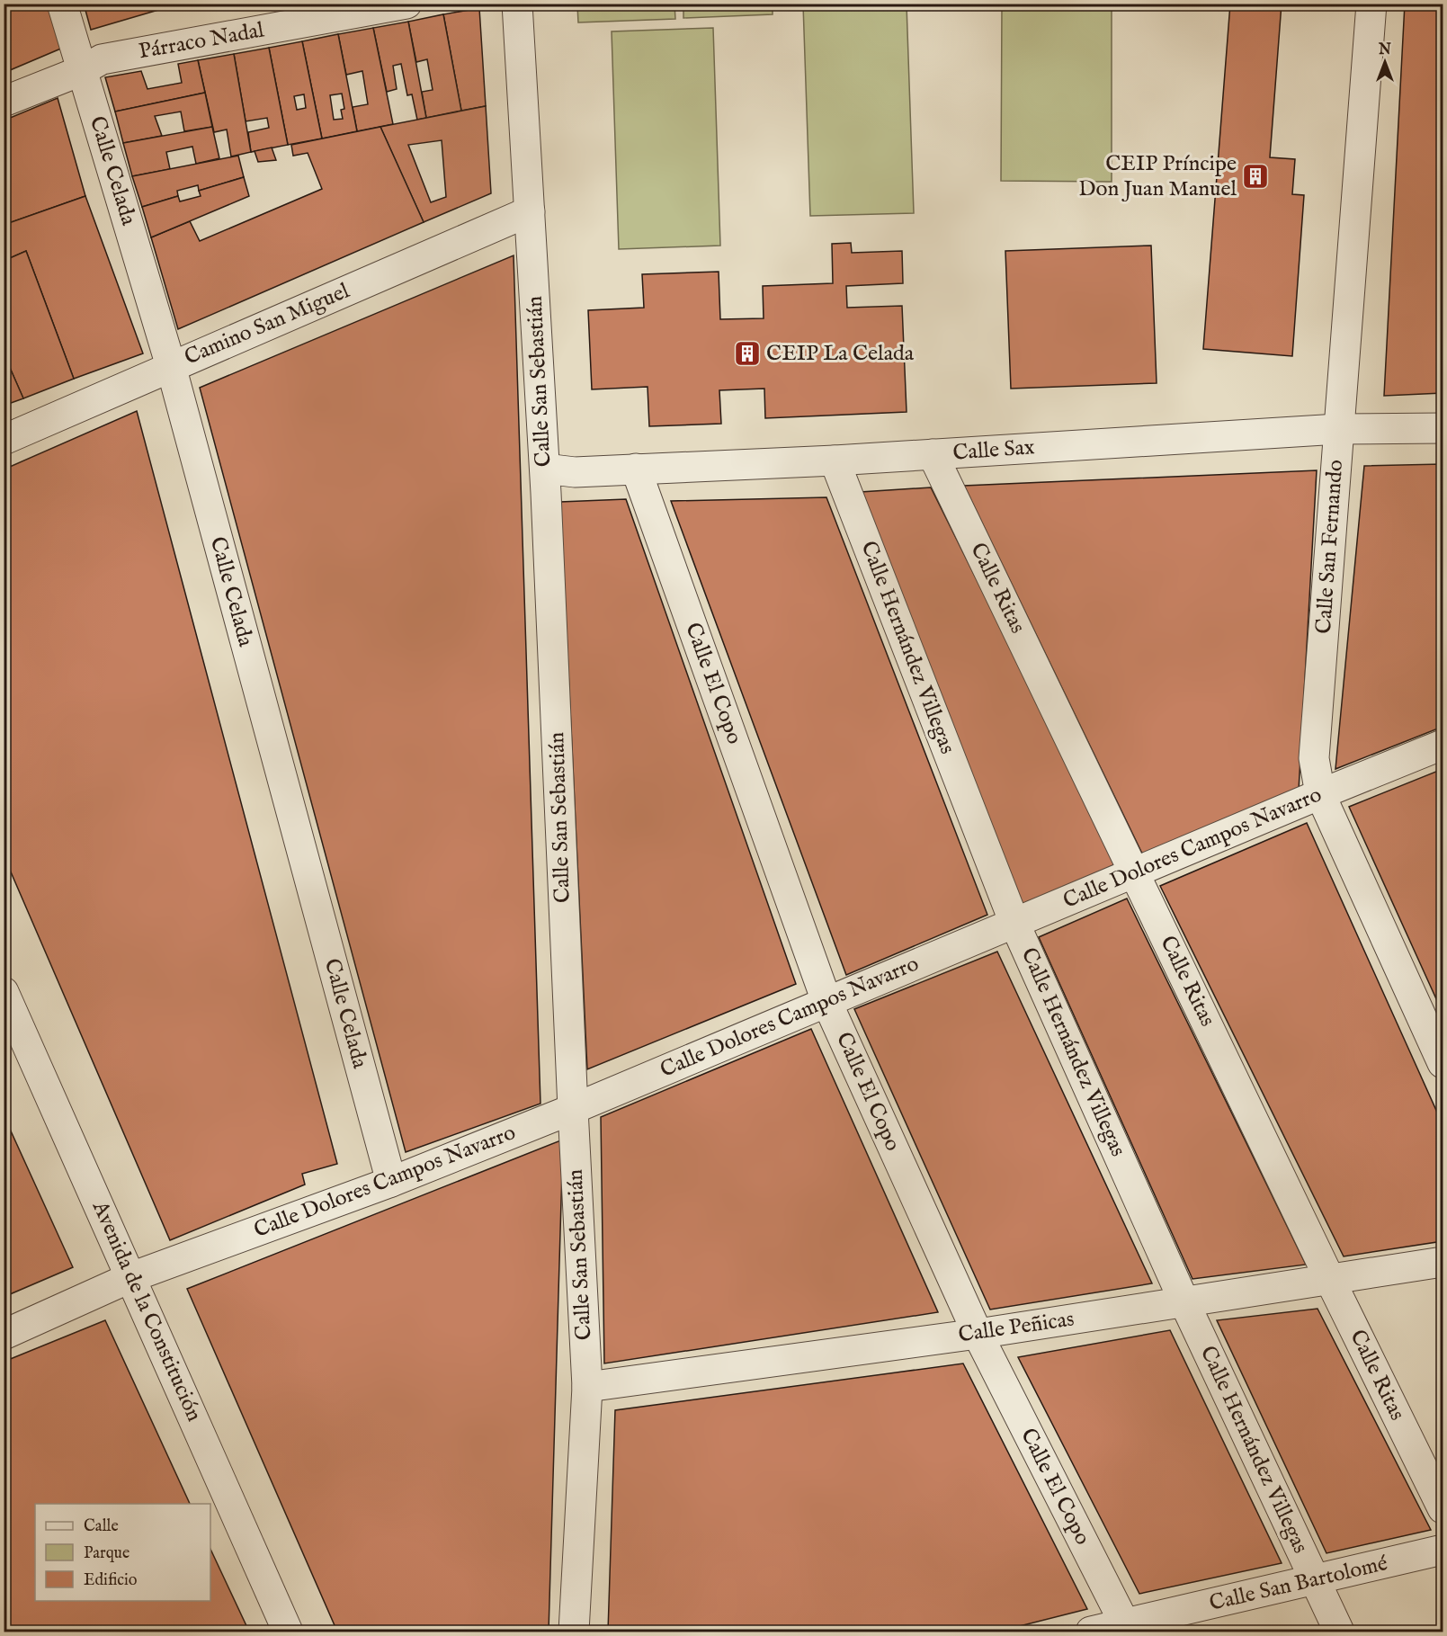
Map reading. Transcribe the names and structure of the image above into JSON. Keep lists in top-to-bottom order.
{
  "streets": {
    "street": [
      "Párraco Nadal",
      "Calle Celada",
      "Camino San Miguel",
      "Calle San Sebastián",
      "Calle Sax",
      "Calle San Fernando",
      "Calle Ritas",
      "Calle Hernández Villegas",
      "Calle El Copo",
      "Calle Dolores Campos Navarro",
      "Avenida de la Constitución",
      "Calle Peñicas",
      "Calle San Bartolomé"
    ]
  },
  "crossings": [
    ["Párraco Nadal", "Calle Celada"],
    ["Calle Celada", "Camino San Miguel"],
    ["Calle Celada", "Calle Dolores Campos Navarro"],
    ["Camino San Miguel", "Calle San Sebastián"],
    ["Calle San Sebastián", "Calle Sax"],
    ["Calle San Sebastián", "Calle Dolores Campos Navarro"],
    ["Calle San Sebastián", "Calle Peñicas"],
    ["Calle Sax", "Calle San Fernando"],
    ["Calle Sax", "Calle Ritas"],
    ["Calle Sax", "Calle Hernández Villegas"],
    ["Calle Sax", "Calle El Copo"],
    ["Calle San Fernando", "Calle Dolores Campos Navarro"],
    ["Calle Ritas", "Calle Dolores Campos Navarro"],
    ["Calle Ritas", "Calle Peñicas"],
    ["Calle Hernández Villegas", "Calle Dolores Campos Navarro"],
    ["Calle Hernández Villegas", "Calle Peñicas"],
    ["Calle Hernández Villegas", "Calle San Bartolomé"],
    ["Calle El Copo", "Calle Dolores Campos Navarro"],
    ["Calle El Copo", "Calle Peñicas"],
    ["Calle El Copo", "Calle San Bartolomé"],
    ["Calle Dolores Campos Navarro", "Avenida de la Constitución"]
  ],
  "places": {
    "building": ["CEIP Príncipe Don Juan Manuel", "CEIP La Celada"]
  },
  "legend": ["Calle", "Parque", "Edificio"],
  "north": "top"
}
